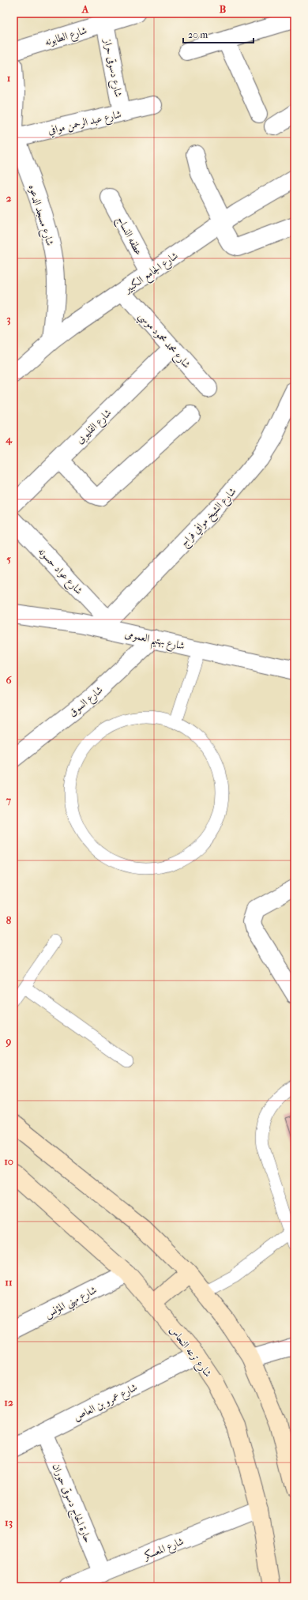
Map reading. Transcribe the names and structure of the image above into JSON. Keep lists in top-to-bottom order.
{
  "streets": {
    "main road": ["شارع ترعه النحاس"],
    "street": [
      "شارع الطابونه",
      "شارع دسوقى حراز",
      "شارع عبد الرحمن موافي",
      "شارع مسجد الدعوه",
      "عطفه النساج",
      "شارع الجامع الكبير",
      "شارع محمد محمود موسي",
      "شارع القليوبى",
      "شارع الشيخ موافي فراج",
      "شارع عواد حسونه",
      "شارع بهتيم العمومى",
      "شارع السوق",
      "شارع مهني المؤنس",
      "شارع عمرو بن العاص",
      "حارة الحاج دسوقى حوران",
      "شارع المعسكر"
    ]
  },
  "crossings": [
    ["شارع الطابونه", "شارع دسوقى حراز"],
    ["شارع دسوقى حراز", "شارع عبد الرحمن موافي"],
    ["شارع عبد الرحمن موافي", "شارع مسجد الدعوه"],
    ["شارع مسجد الدعوه", "شارع الجامع الكبير"],
    ["عطفه النساج", "شارع الجامع الكبير"],
    ["شارع الجامع الكبير", "شارع محمد محمود موسي"],
    ["شارع محمد محمود موسي", "شارع القليوبى"],
    ["شارع الشيخ موافي فراج", "شارع عواد حسونه"],
    ["شارع الشيخ موافي فراج", "شارع بهتيم العمومى"],
    ["شارع عواد حسونه", "شارع بهتيم العمومى"],
    ["شارع بهتيم العمومى", "شارع السوق"],
    ["شارع مهني المؤنس", "شارع ترعه النحاس"],
    ["شارع ترعه النحاس", "شارع عمرو بن العاص"],
    ["شارع ترعه النحاس", "شارع المعسكر"],
    ["شارع عمرو بن العاص", "حارة الحاج دسوقى حوران"],
    ["حارة الحاج دسوقى حوران", "شارع المعسكر"]
  ],
  "scale_bar": "20 m",
  "grid": {
    "columns": ["A", "B"],
    "rows": [
      "1",
      "2",
      "3",
      "4",
      "5",
      "6",
      "7",
      "8",
      "9",
      "10",
      "11",
      "12",
      "13"
    ]
  }
}
